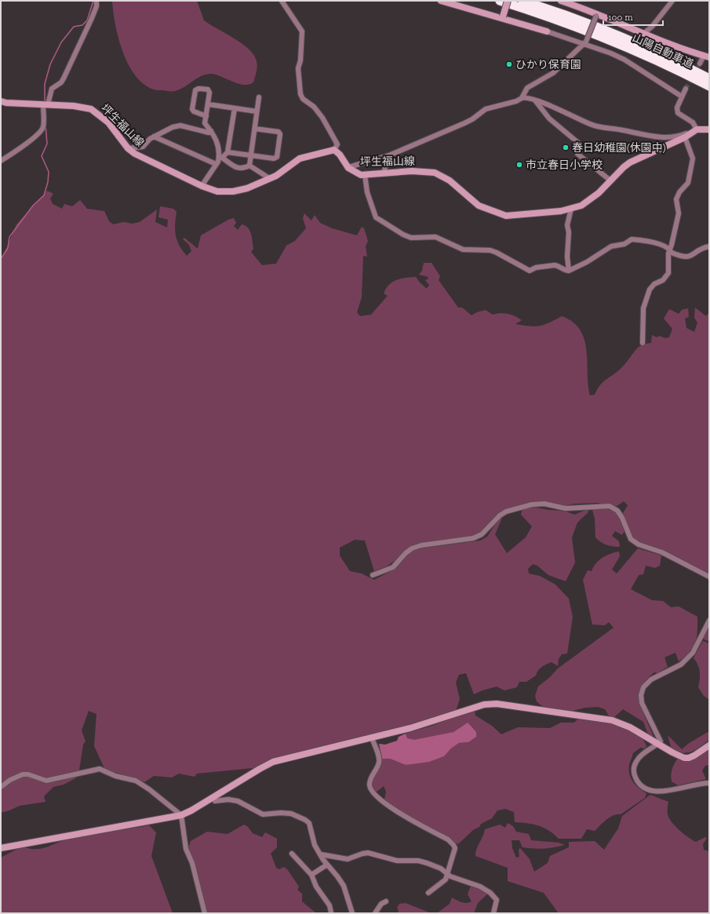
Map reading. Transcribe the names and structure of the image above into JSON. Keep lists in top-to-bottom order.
{
  "streets": {
    "highway": ["山陽自動車道"],
    "street": ["坪生福山線"]
  },
  "places": ["ひかり保育園", "春日幼稚園(休園中)", "市立春日小学校"],
  "scale_bar": "100 m"
}
